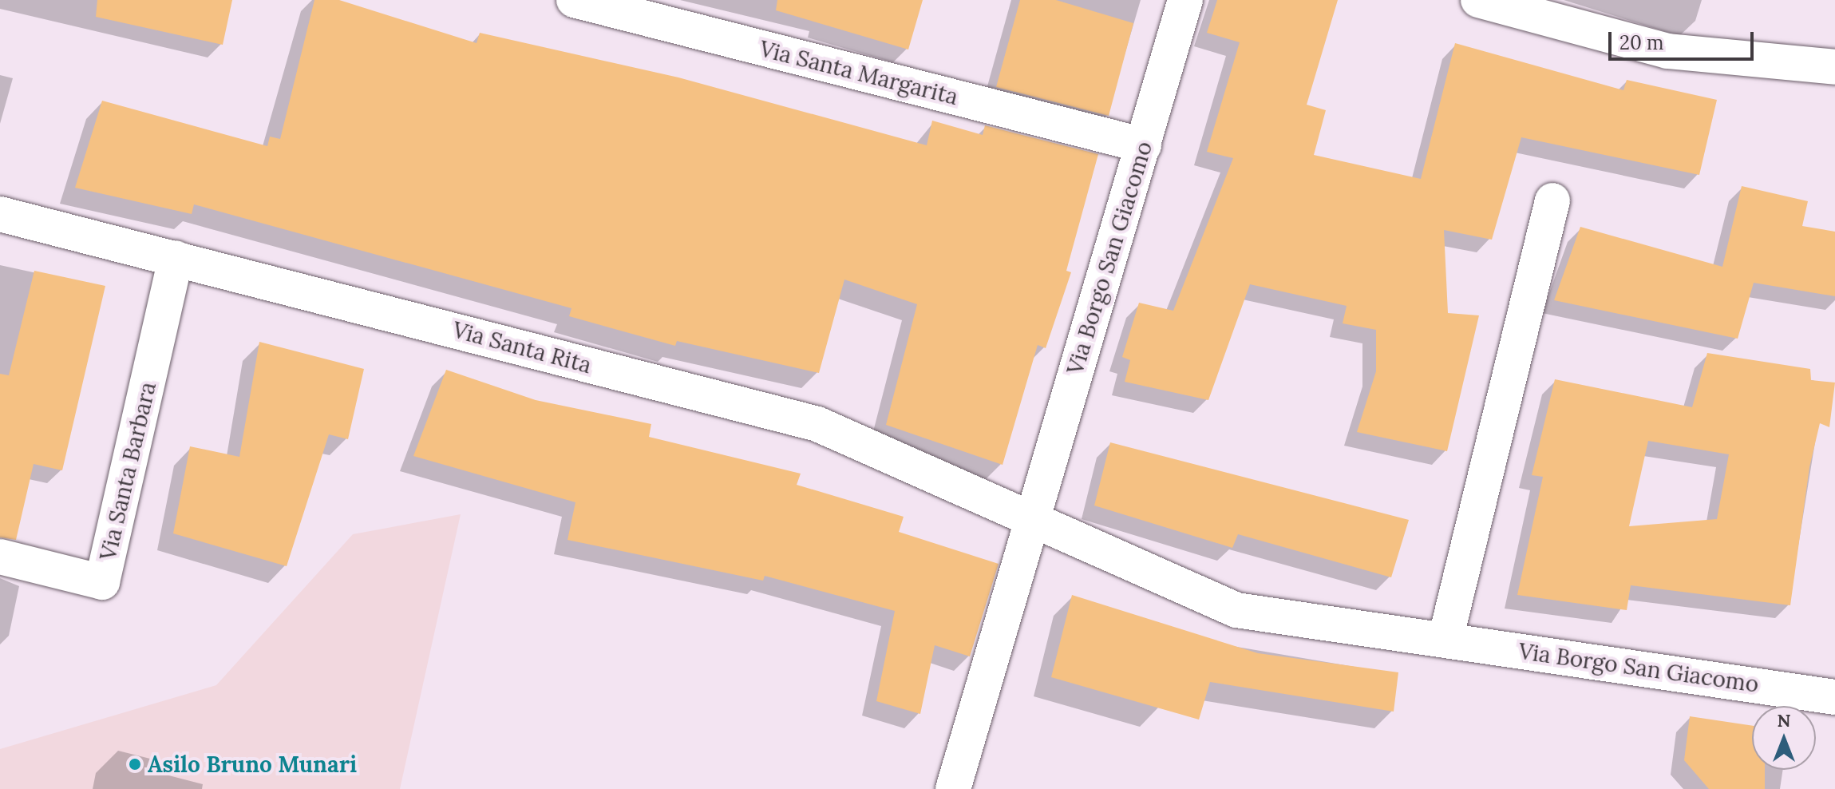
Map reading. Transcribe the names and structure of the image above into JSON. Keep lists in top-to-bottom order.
{
  "streets": {
    "street": [
      "Via Santa Margarita",
      "Via Borgo San Giacomo",
      "Via Santa Rita",
      "Via Santa Barbara"
    ]
  },
  "crossings": [
    ["Via Santa Margarita", "Via Borgo San Giacomo"],
    ["Via Borgo San Giacomo", "Via Santa Rita"],
    ["Via Santa Rita", "Via Santa Barbara"]
  ],
  "places": ["Asilo Bruno Munari"],
  "scale_bar": "20 m",
  "north": "top"
}
